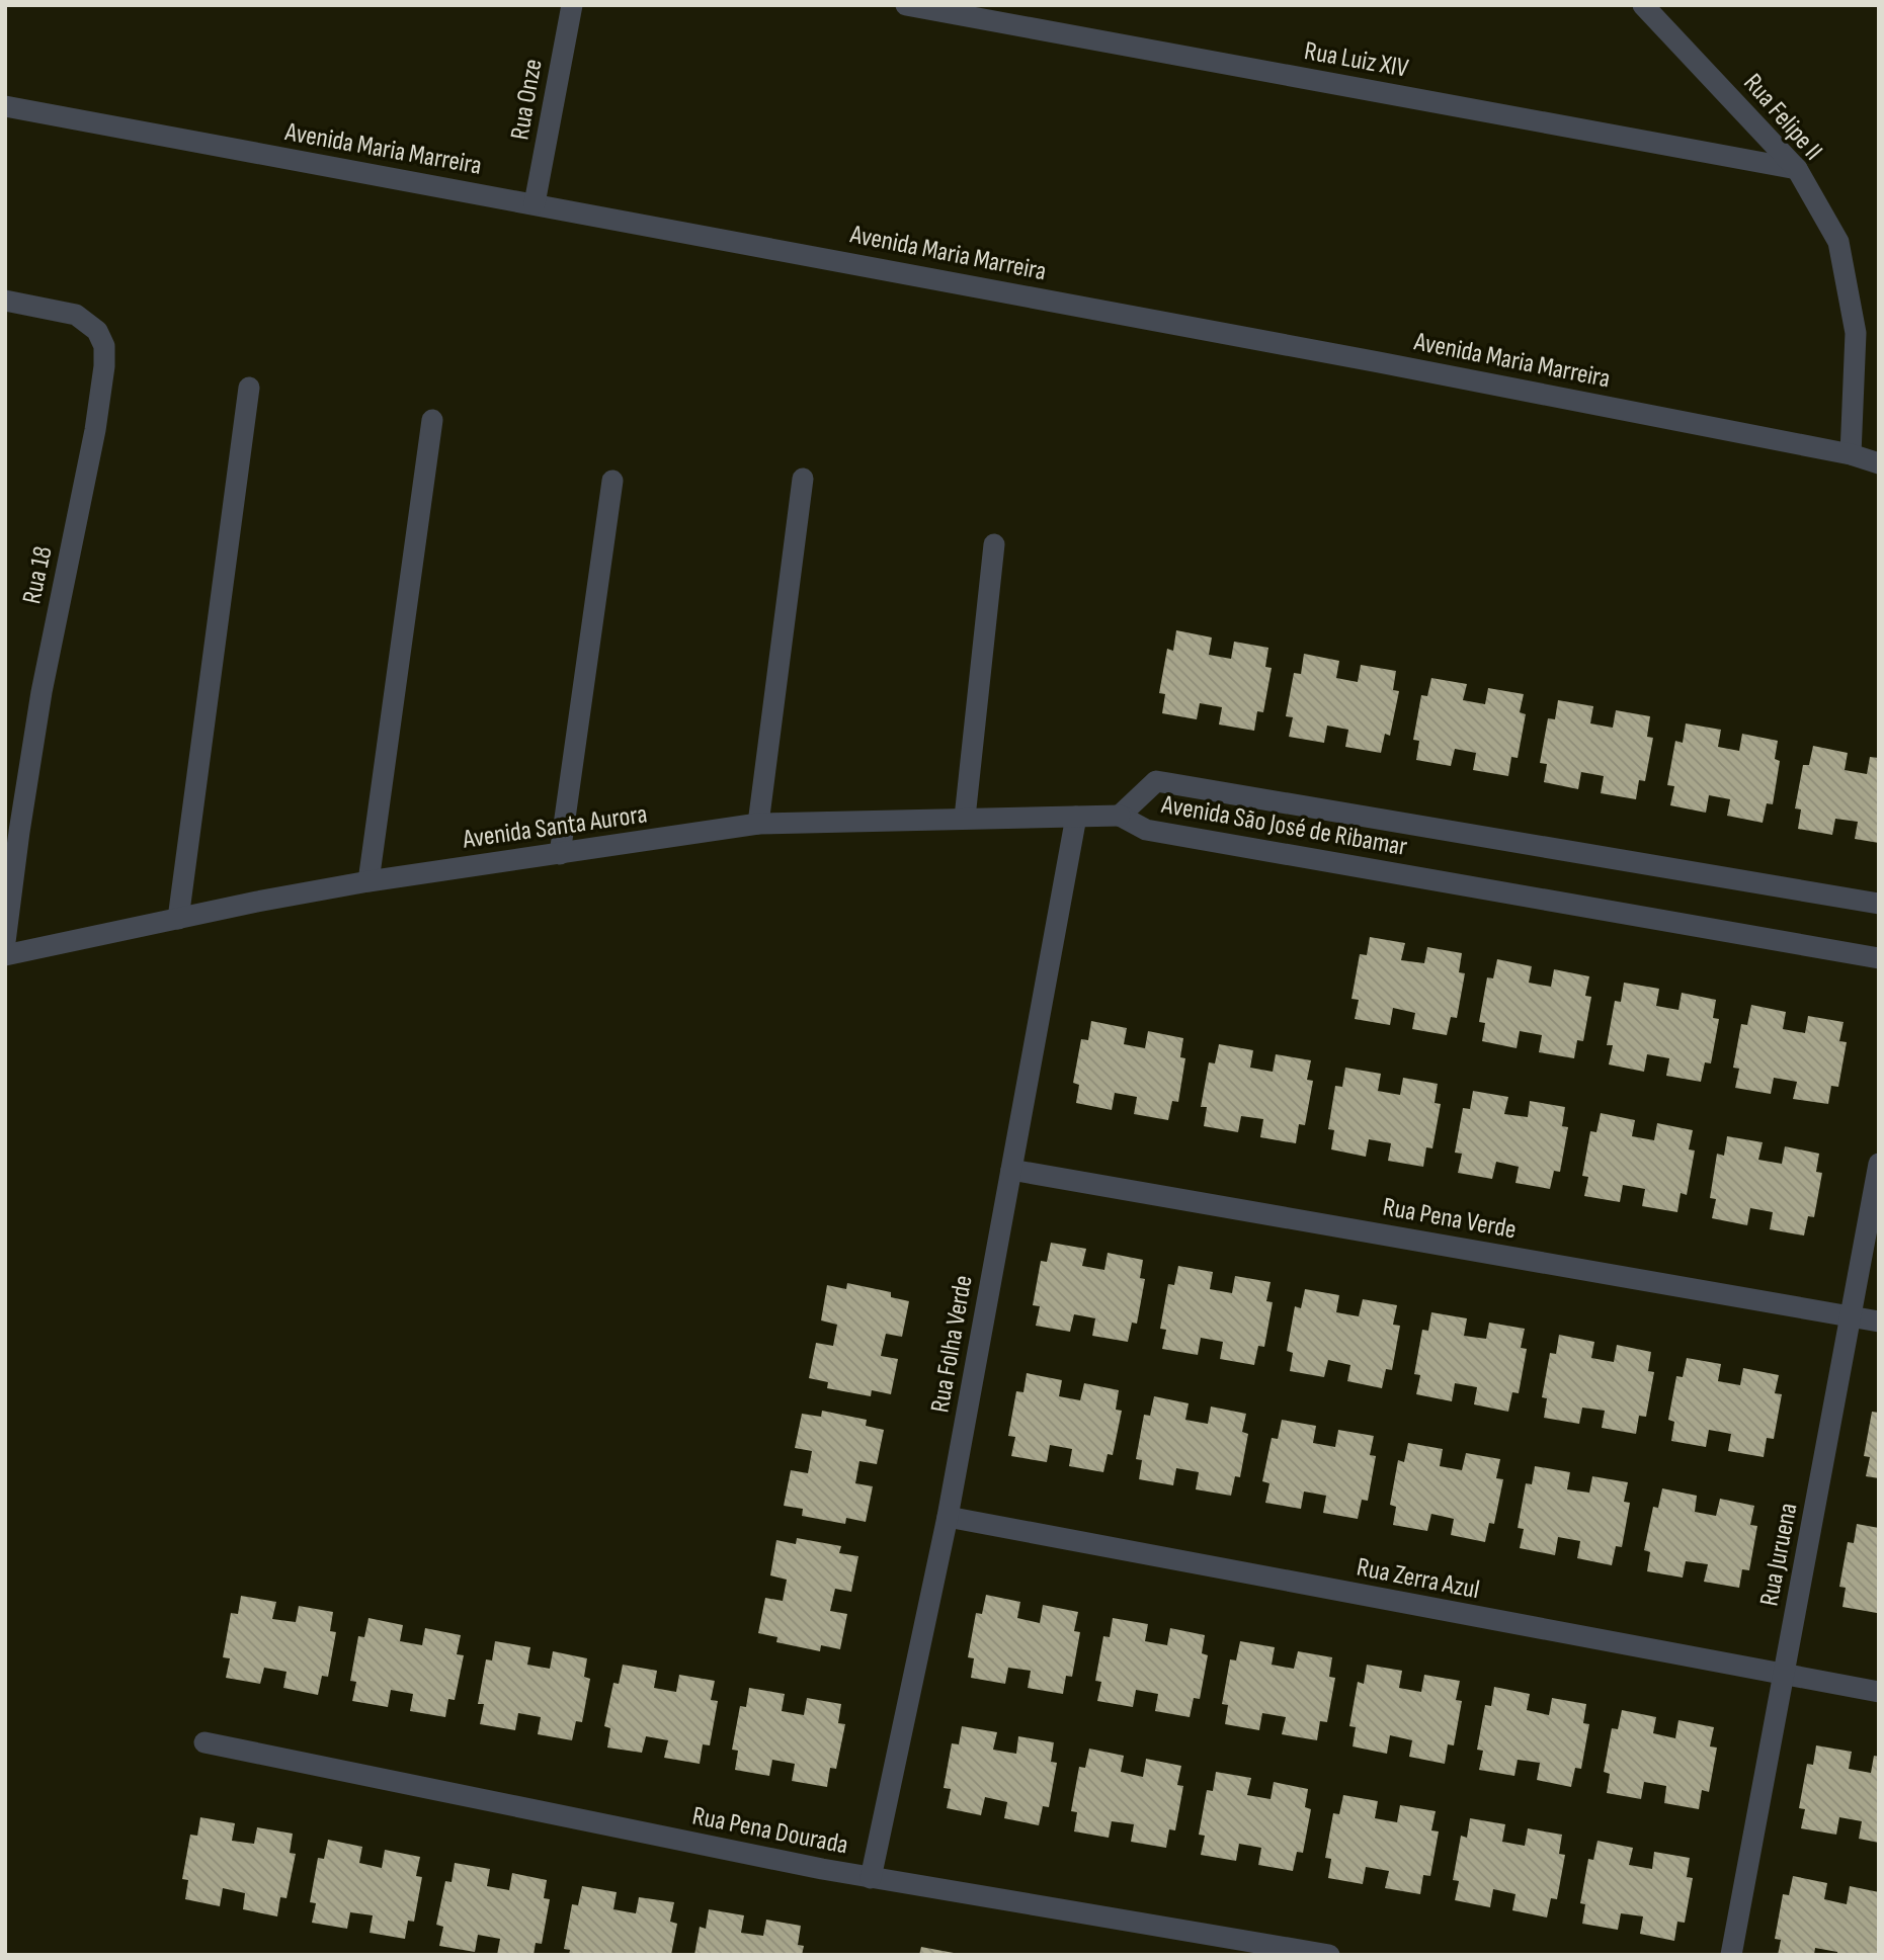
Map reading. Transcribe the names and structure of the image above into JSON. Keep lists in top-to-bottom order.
{
  "streets": {
    "street": [
      "Rua Luiz XIV",
      "Rua Onze",
      "Rua Felipe II",
      "Avenida Maria Marreira",
      "Rua 18",
      "Avenida São José de Ribamar",
      "Avenida Santa Aurora",
      "Rua Pena Verde",
      "Rua Folha Verde",
      "Rua Juruena",
      "Rua Zerra Azul",
      "Rua Pena Dourada"
    ]
  },
  "crossings": [
    ["Rua Luiz XIV", "Rua Felipe II"],
    ["Rua Onze", "Avenida Maria Marreira"],
    ["Rua Felipe II", "Avenida Maria Marreira"],
    ["Avenida São José de Ribamar", "Avenida Santa Aurora"],
    ["Avenida Santa Aurora", "Rua Folha Verde"],
    ["Rua Pena Verde", "Rua Folha Verde"],
    ["Rua Pena Verde", "Rua Juruena"],
    ["Rua Folha Verde", "Rua Zerra Azul"],
    ["Rua Folha Verde", "Rua Pena Dourada"],
    ["Rua Juruena", "Rua Zerra Azul"]
  ]
}
